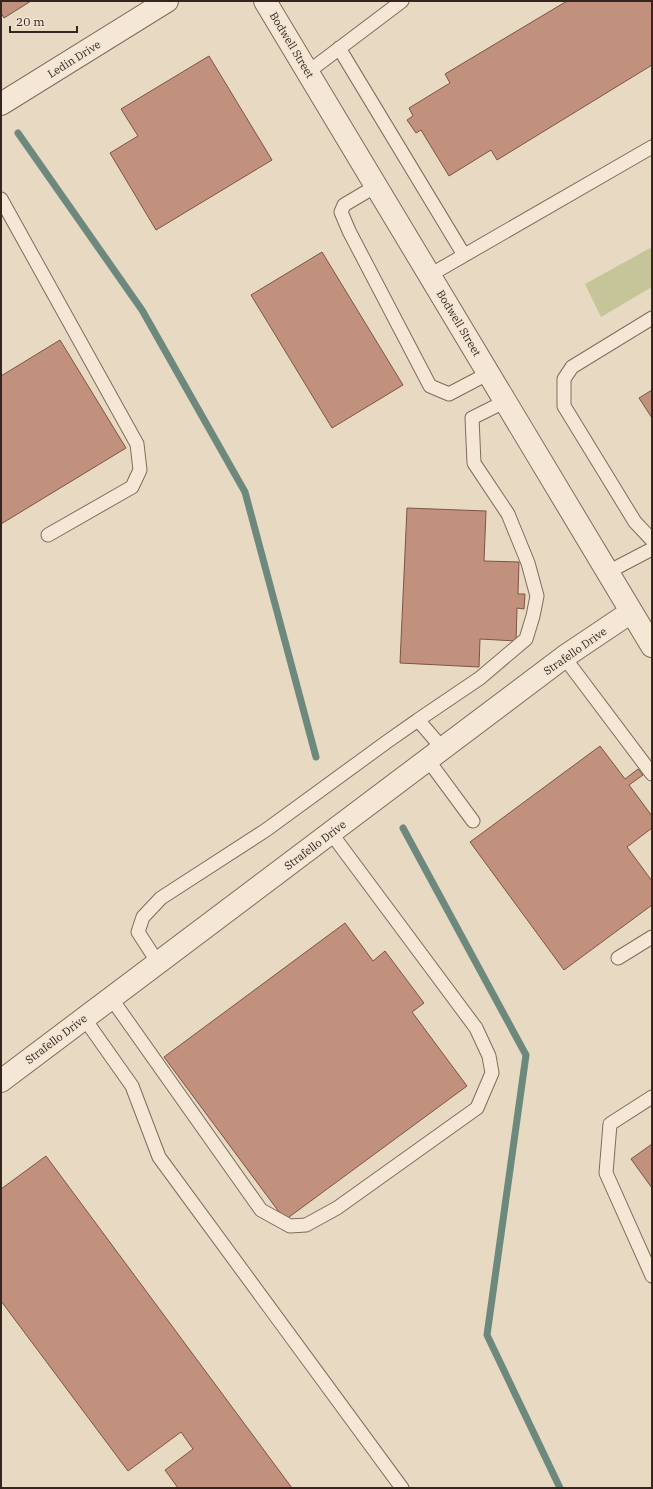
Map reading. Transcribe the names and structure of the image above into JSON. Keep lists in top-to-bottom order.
{
  "streets": {
    "street": ["Bodwell Street", "Ledin Drive", "Strafello Drive"]
  },
  "crossings": [
    ["Bodwell Street", "Strafello Drive"]
  ],
  "scale_bar": "20 m"
}
